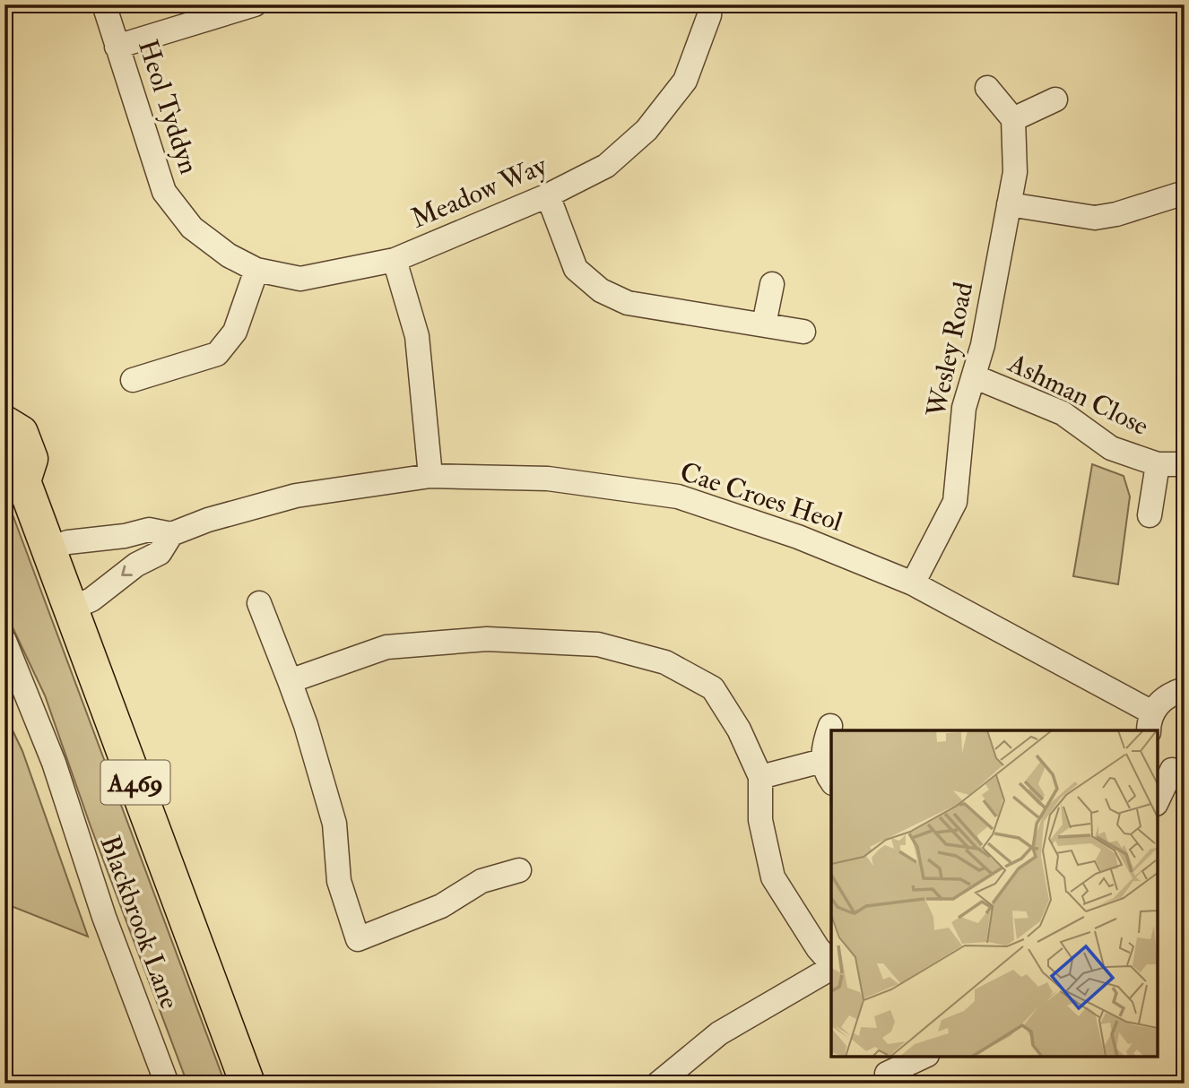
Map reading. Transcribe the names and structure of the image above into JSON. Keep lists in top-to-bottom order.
{
  "streets": {
    "main road": ["A469"],
    "street": [
      "Heol Tyddyn",
      "Meadow Way",
      "Wesley Road",
      "Ashman Close",
      "Cae Croes Heol",
      "Blackbrook Lane"
    ]
  },
  "crossings": [
    ["Heol Tyddyn", "Meadow Way"],
    ["Meadow Way", "Cae Croes Heol"],
    ["Wesley Road", "Ashman Close"],
    ["Wesley Road", "Cae Croes Heol"],
    ["Cae Croes Heol", "A469"]
  ]
}
